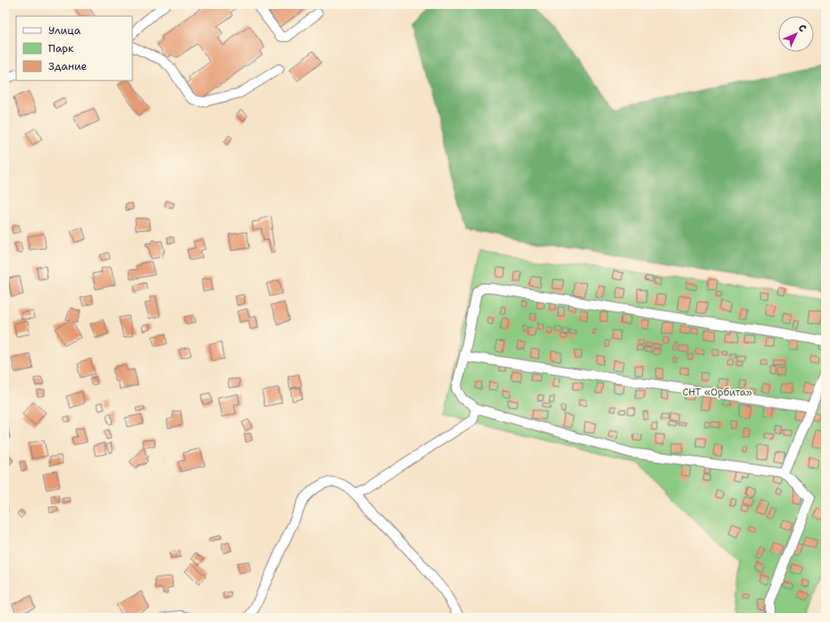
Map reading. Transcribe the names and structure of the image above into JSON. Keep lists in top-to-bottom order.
{
  "parks": ["СНТ «Орбита»"],
  "legend": ["Улица", "Парк", "Здание"],
  "north": "top right"
}
